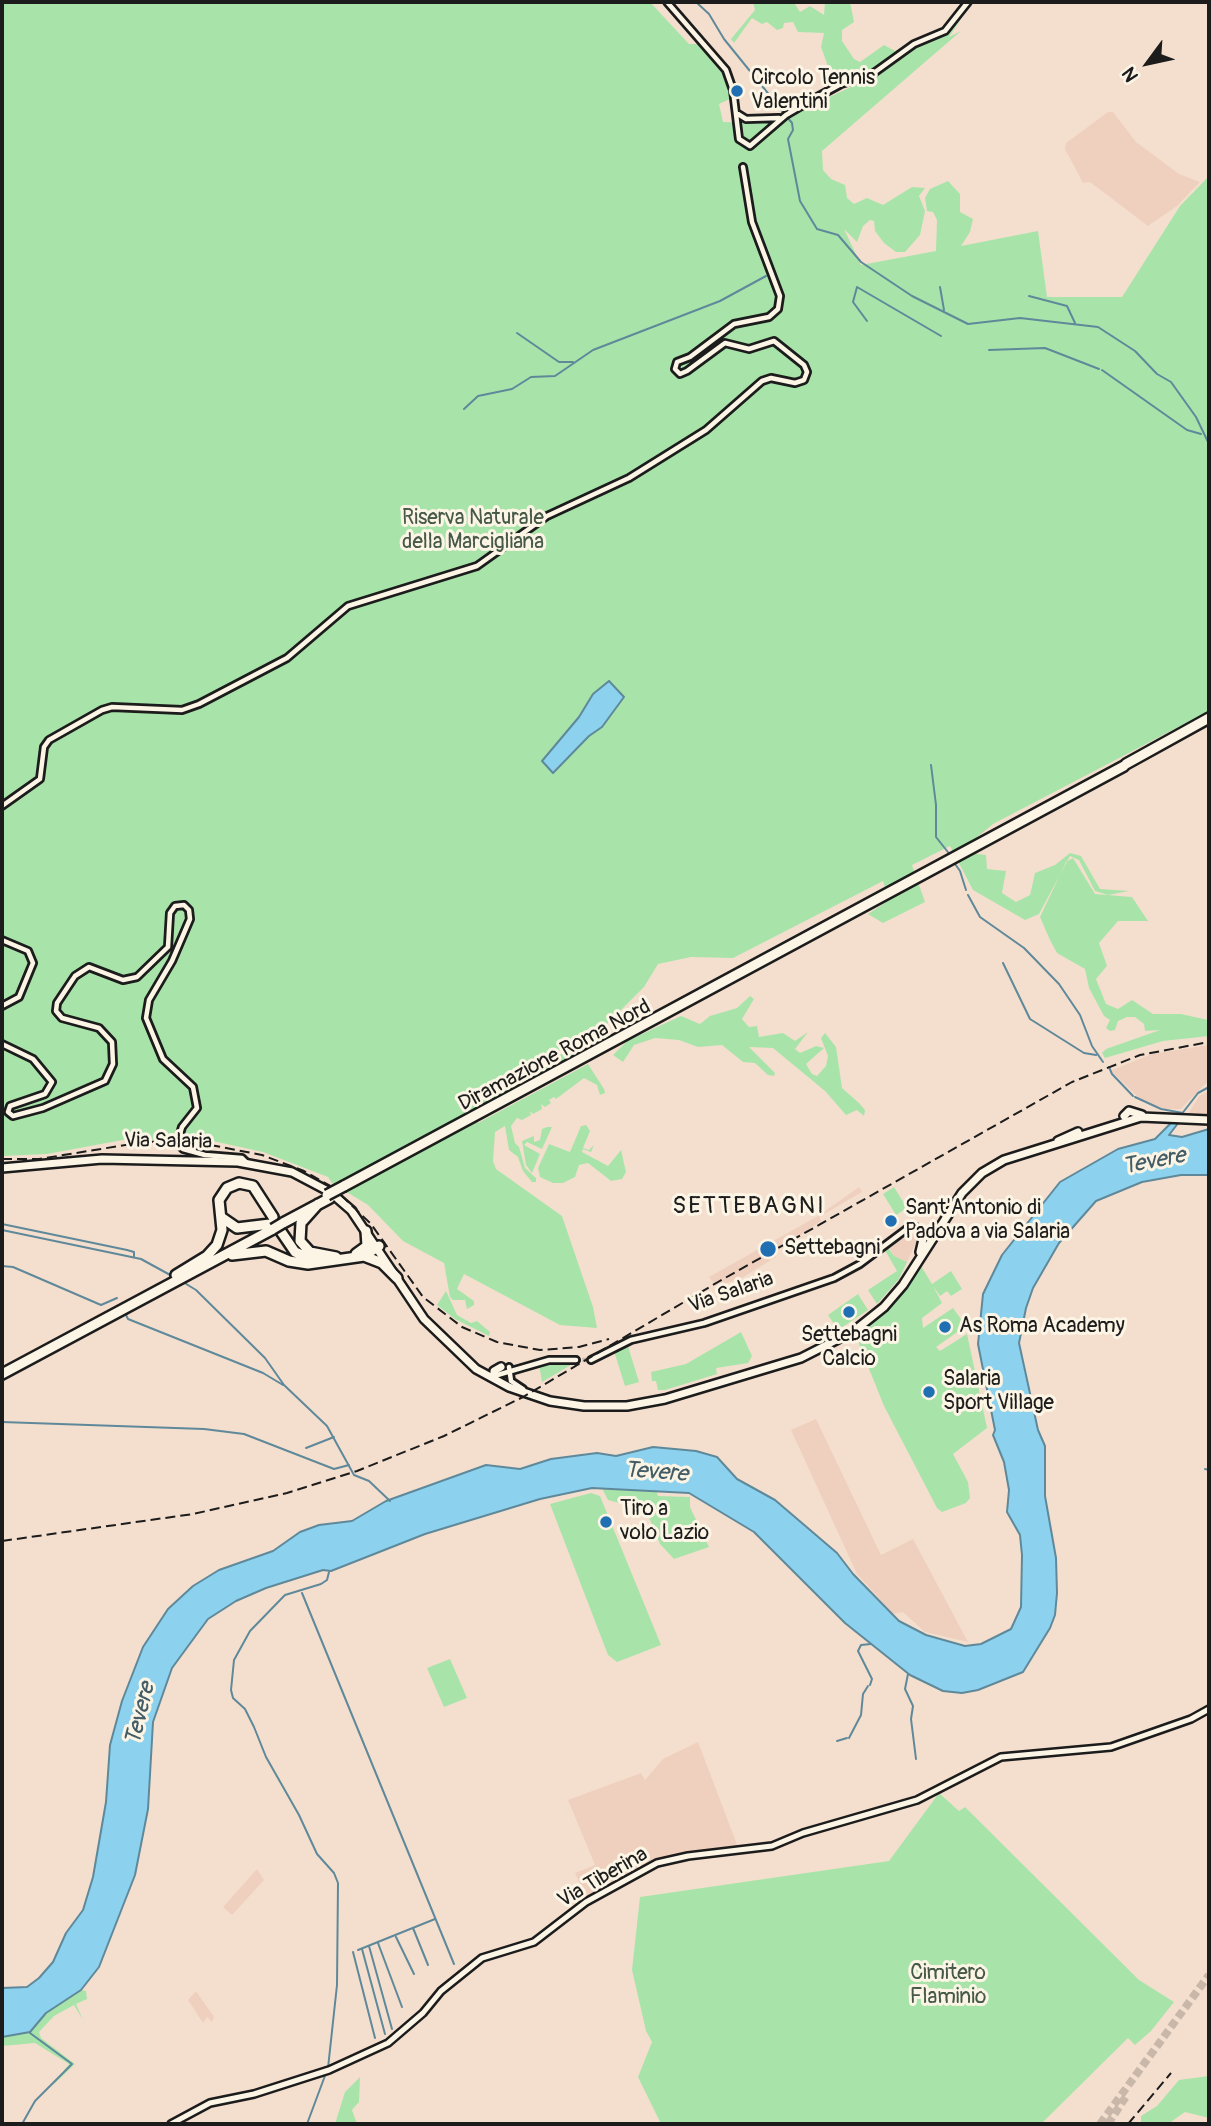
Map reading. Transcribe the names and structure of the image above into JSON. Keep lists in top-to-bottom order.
{
  "streets": {
    "highway": ["Diramazione Roma Nord"],
    "main road": ["Via Salaria", "Via Tiberina"]
  },
  "crossings": [
    ["Diramazione Roma Nord", "Via Salaria"]
  ],
  "districts": ["SETTEBAGNI"],
  "water": ["Tevere"],
  "parks": ["Riserva Naturale della Marcigliana", "Cimitero Flaminio"],
  "places": [
    "Circolo Tennis Valentini",
    "Sant'Antonio di Padova a via Salaria",
    "Settebagni",
    "Settebagni Calcio",
    "As Roma Academy",
    "Salaria Sport Village",
    "Tiro a volo Lazio"
  ],
  "north": "bottom left"
}
